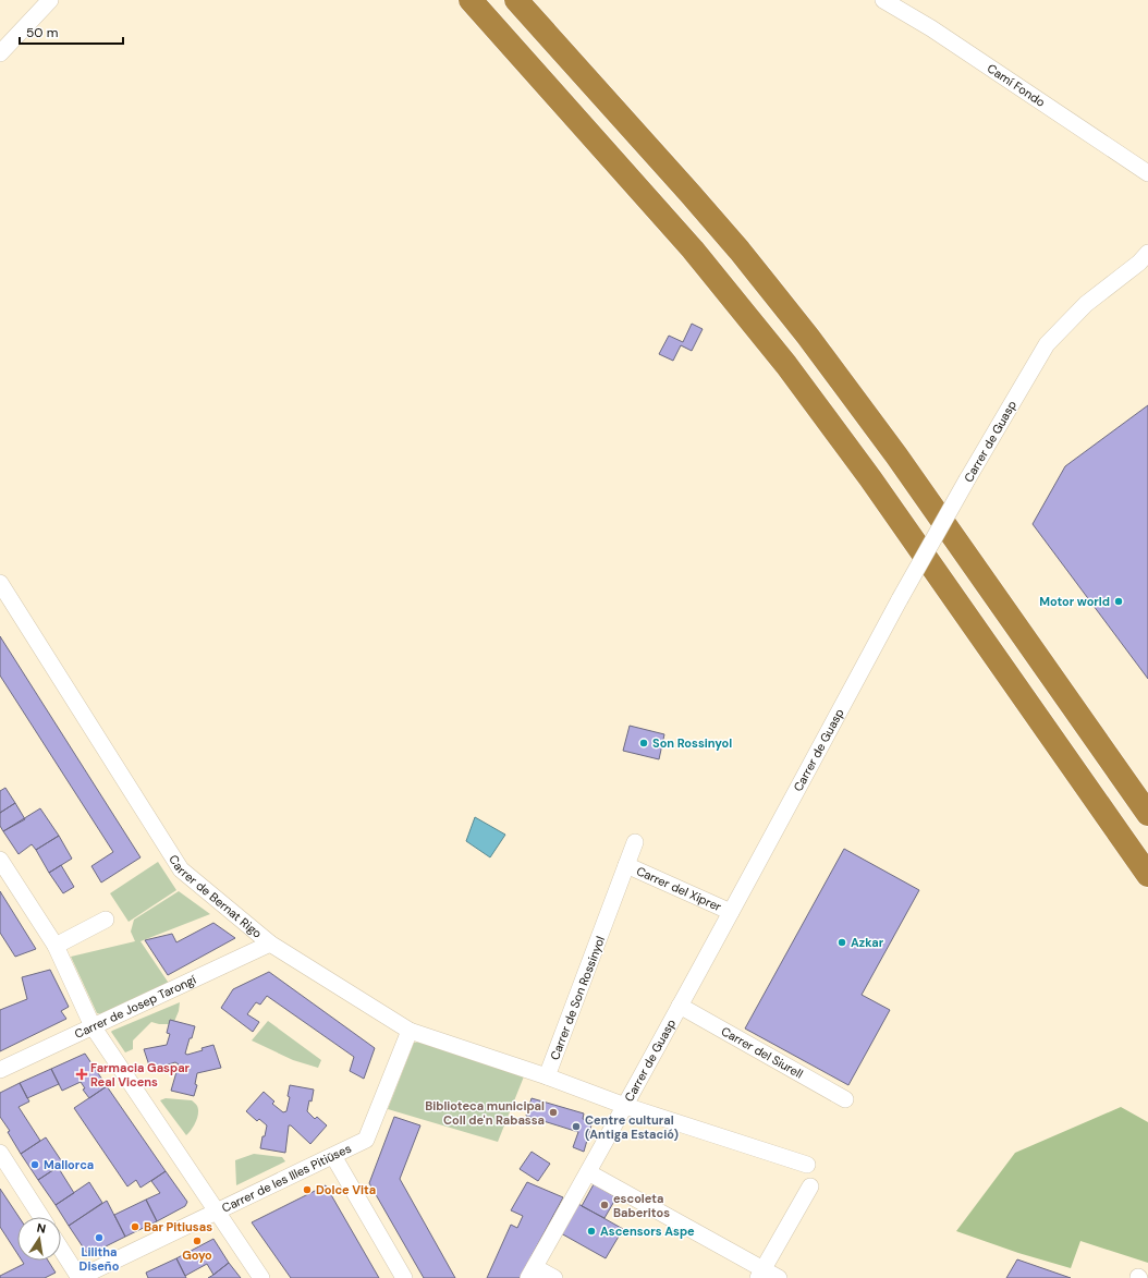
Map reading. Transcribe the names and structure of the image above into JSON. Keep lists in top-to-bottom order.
{
  "streets": {
    "street": [
      "Camí Fondo",
      "Carrer de Guasp",
      "Carrer del Xiprer",
      "Carrer de Bernat Rigo",
      "Carrer de Son Rossinyol",
      "Carrer de Josep Tarongí",
      "Carrer del Siurell",
      "Carrer de les Illes Pitiüses"
    ]
  },
  "crossings": [
    ["Carrer de Guasp", "Carrer del Xiprer"],
    ["Carrer de Guasp", "Carrer del Siurell"],
    ["Carrer del Xiprer", "Carrer de Son Rossinyol"],
    ["Carrer de Bernat Rigo", "Carrer de Son Rossinyol"],
    ["Carrer de Bernat Rigo", "Carrer de Josep Tarongí"],
    ["Carrer de Bernat Rigo", "Carrer de les Illes Pitiüses"]
  ],
  "places": {
    "other": [
      "Motor world",
      "Son Rossinyol",
      "Azkar",
      "Biblioteca municipal Coll de'n Rabassa",
      "Centre cultural (Antiga Estació)",
      "Mallorca",
      "Dolce Vita",
      "escoleta Baberitos",
      "Bar Pitiusas",
      "Ascensors Aspe",
      "Lilitha Diseño",
      "Goyo"
    ],
    "health": ["Farmacia Gaspar Real Vicens"]
  },
  "scale_bar": "50 m",
  "north": "top"
}
